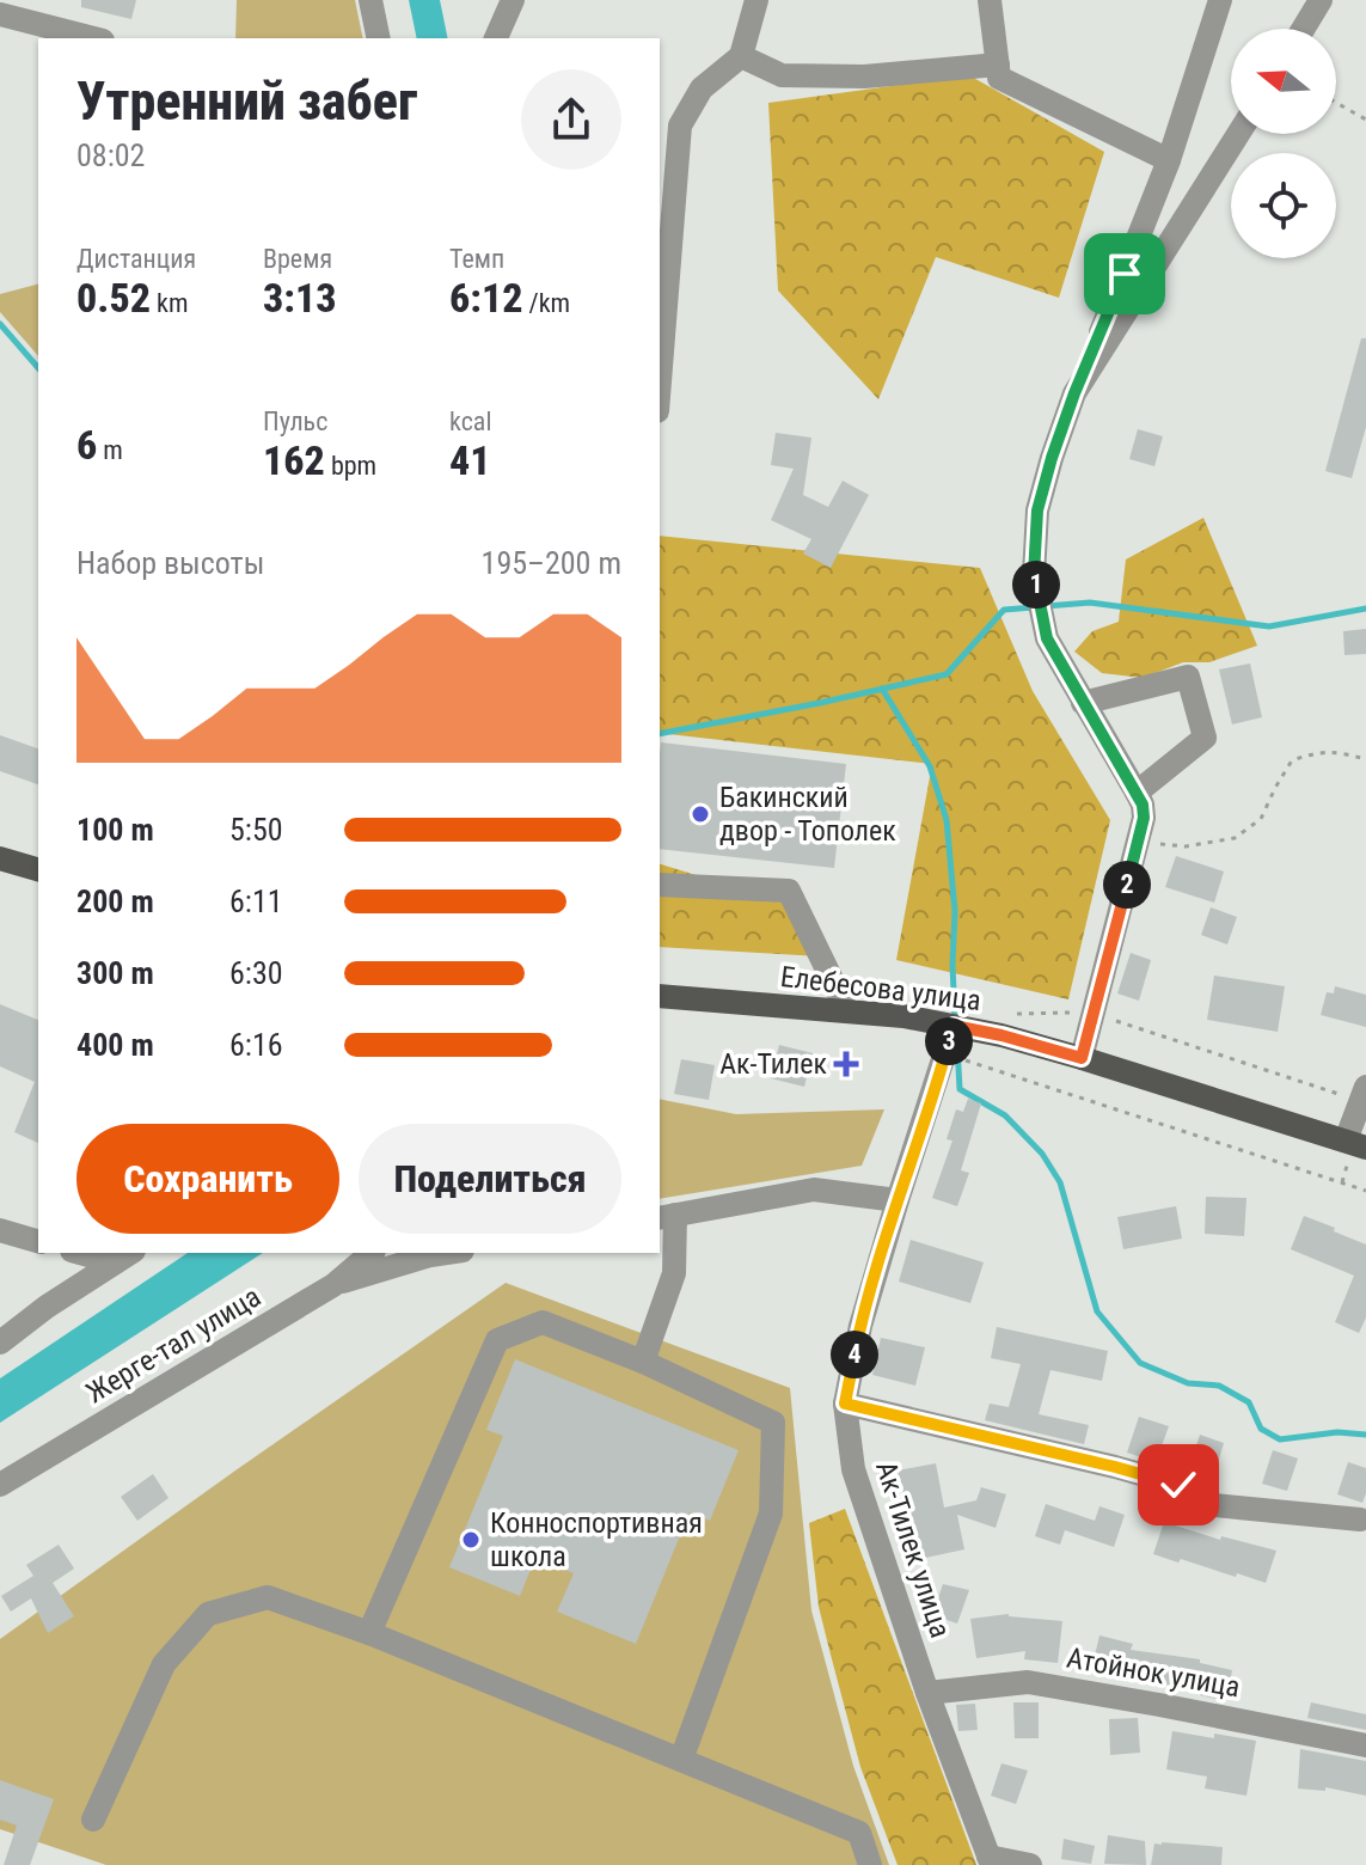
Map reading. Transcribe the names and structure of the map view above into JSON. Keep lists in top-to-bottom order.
{
  "streets": {
    "main road": ["Елебесова улица"],
    "street": ["Жерге-тал улица", "Ак-Тилек улица", "Атойнок улица"]
  },
  "crossings": [
    ["Елебесова улица", "Ак-Тилек улица"],
    ["Ак-Тилек улица", "Атойнок улица"]
  ],
  "places": {
    "other": ["Бакинский двор - Тополек", "Конноспортивная школа"],
    "health": ["Ак-Тилек"]
  },
  "north": "left",
  "page": {
    "heading": ["Утренний забег", "08:02"],
    "stats": [
      ["Дистанция", "0.52 km"],
      ["Время", "3:13"],
      ["Темп", "6:12 /km"],
      ["6 m"],
      ["Пульс", "162 bpm"],
      ["kcal", "41"]
    ],
    "chart": ["Набор высоты", "195–200 m"],
    "pins": [
      "1",
      "2",
      "3",
      "4"
    ],
    "list": [
      {
        "name": "100 m",
        "note": "5:50"
      },
      {
        "name": "200 m",
        "note": "6:11"
      },
      {
        "name": "300 m",
        "note": "6:30"
      },
      {
        "name": "400 m",
        "note": "6:16"
      }
    ],
    "buttons": ["Сохранить", "Поделиться"]
  }
}
